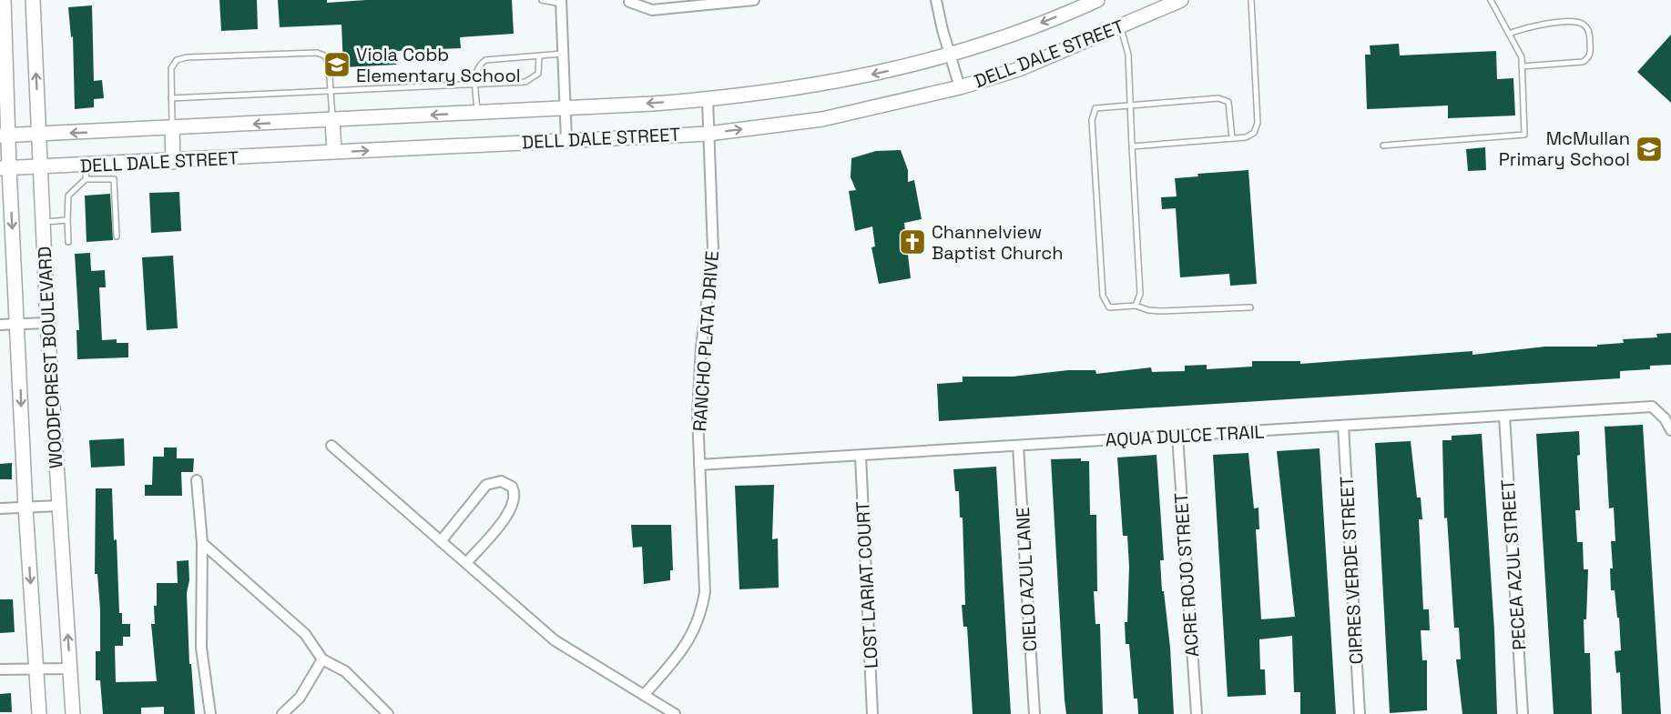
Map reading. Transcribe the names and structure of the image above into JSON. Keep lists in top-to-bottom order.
{
  "streets": {
    "main road": ["DELL DALE STREET", "WOODFOREST BOULEVARD"],
    "street": [
      "RANCHO PLATA DRIVE",
      "AQUA DULCE TRAIL",
      "PECEA AZUL STREET",
      "CIPRES VERDE STREET",
      "ACRE ROJO STREET",
      "CIELO AZUL LANE",
      "LOST LARIAT COURT"
    ]
  },
  "crossings": [
    ["DELL DALE STREET", "RANCHO PLATA DRIVE"],
    ["DELL DALE STREET", "WOODFOREST BOULEVARD"],
    ["RANCHO PLATA DRIVE", "AQUA DULCE TRAIL"],
    ["AQUA DULCE TRAIL", "PECEA AZUL STREET"],
    ["AQUA DULCE TRAIL", "CIPRES VERDE STREET"],
    ["AQUA DULCE TRAIL", "ACRE ROJO STREET"],
    ["AQUA DULCE TRAIL", "CIELO AZUL LANE"],
    ["AQUA DULCE TRAIL", "LOST LARIAT COURT"]
  ],
  "places": {
    "school or university": ["Viola Cobb Elementary School", "McMullan Primary School"],
    "church": ["Channelview Baptist Church"]
  }
}
